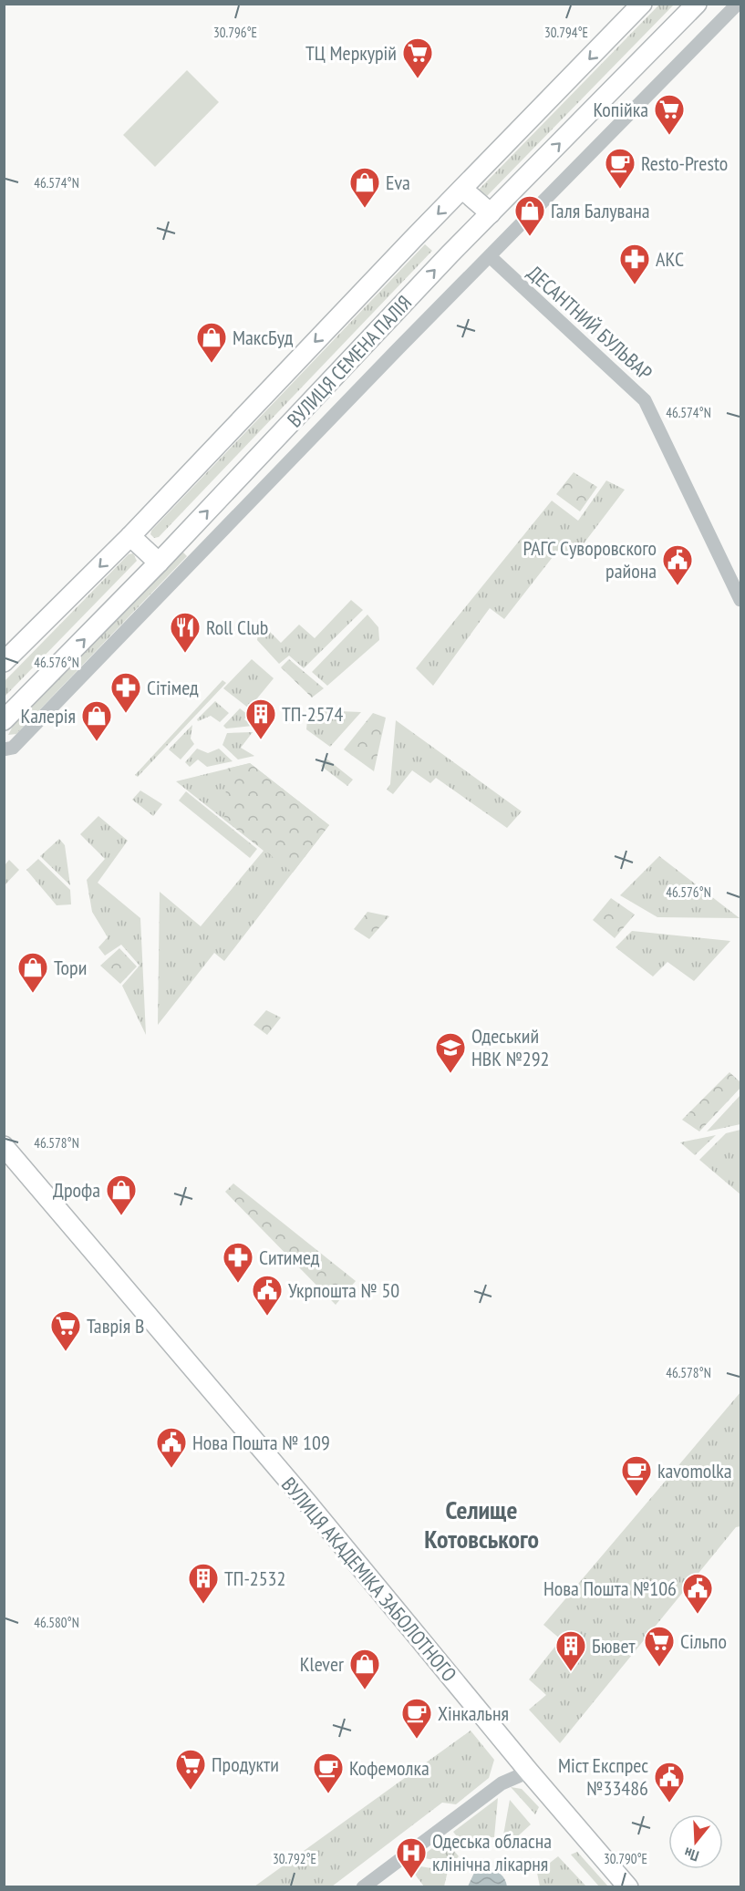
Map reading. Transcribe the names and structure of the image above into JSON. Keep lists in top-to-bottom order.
{
  "streets": {
    "highway": ["ВУЛИЦЯ СЕМЕНА ПАЛІЯ", "ВУЛИЦЯ АКАДЕМІКА ЗАБОЛОТНОГО"],
    "street": ["ДЕСАНТНИЙ БУЛЬВАР"]
  },
  "districts": ["Селище Котовського"],
  "places": {
    "supermarket": [
      "ТЦ Меркурій",
      "Копійка",
      "Таврія В",
      "Сільпо",
      "Продукти"
    ],
    "cafe": [
      "Resto-Presto",
      "kavomolka",
      "Хінкальня",
      "Кофемолка"
    ],
    "shop": [
      "Eva",
      "Галя Балувана",
      "МаксБуд",
      "Калерія",
      "Тори",
      "Дрофа",
      "Klever"
    ],
    "pharmacy": ["АКС", "Сітімед", "Ситимед"],
    "public building": [
      "РАГС Суворовского района",
      "Укрпошта № 50",
      "Нова Пошта № 109",
      "Нова Пошта №106",
      "Міст Експрес №33486"
    ],
    "restaurant": ["Roll Club"],
    "building": ["ТП-2574", "ТП-2532", "Бювет"],
    "school or university": ["Одеський НВК №292"],
    "hospital": ["Одеська обласна клінічна лікарня"]
  },
  "north": "bottom",
  "coordinates": [
    "30.796°E",
    "30.794°E",
    "46.574°N",
    "46.576°N",
    "46.578°N",
    "46.580°N",
    "30.792°E",
    "30.790°E"
  ]
}
